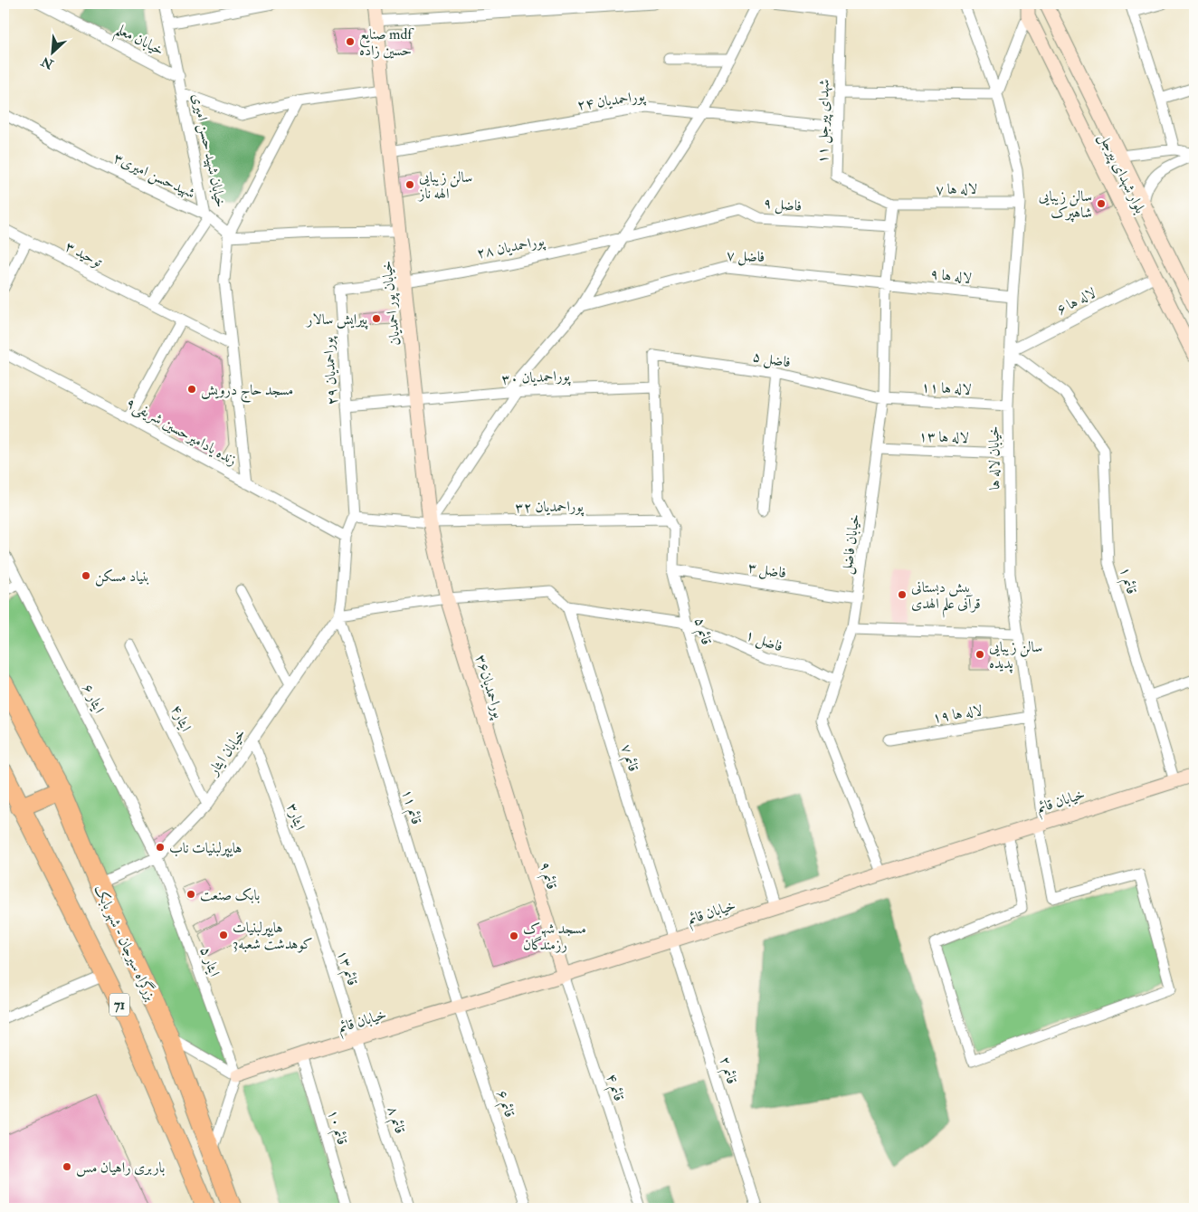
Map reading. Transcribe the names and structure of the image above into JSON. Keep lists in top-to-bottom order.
{
  "streets": {
    "highway": ["بزرگراه سیرجان - شهر بابک", "71"],
    "street": [
      "خیابان معلم",
      "پوراحمدیان ۲۴",
      "شهدای پیرجل ۱۱",
      "خیابان شهید حسن امیری",
      "بلوار شهدای پیرجل",
      "شهیدحسن امیری۳",
      "لاله ها ۷",
      "فاضل ۹",
      "پوراحمدیان ۲۸",
      "توحید ۳",
      "فاضل ۷",
      "لاله ها ۹",
      "لاله ها ۶",
      "خیابان پور احمدیان",
      "فاضل ۵",
      "پوراحمدیان ۲۹",
      "پوراحمدیان ۳۰",
      "لاله ها ۱۱",
      "زنده یادامیرحسین شریفی۹",
      "لاله ها ۱۳",
      "خیابان لاله ها",
      "پوراحمدیان ۳۲",
      "خیابان فاضل",
      "فاضل ۳",
      "قائم ۱",
      "قائم ۵",
      "فاضل ۱",
      "پوراحمدیان۳۶",
      "ایثار ۶",
      "لاله ها ۱۹",
      "ایثار۴",
      "خیابان ایثار",
      "قائم ۷",
      "خیابان قائم",
      "قائم ۱۱",
      "ایثار۳",
      "قائم ۹",
      "ایثار ۵",
      "قائم ۱۳",
      "قائم ۲",
      "قائم ۴",
      "قائم ۶",
      "قائم ۸",
      "قائم ۱۰"
    ]
  },
  "crossings": [
    ["خیابان معلم", "خیابان شهید حسن امیری"],
    ["پوراحمدیان ۲۴", "شهدای پیرجل ۱۱"],
    ["پوراحمدیان ۲۴", "خیابان پور احمدیان"],
    ["شهدای پیرجل ۱۱", "لاله ها ۷"],
    ["شهدای پیرجل ۱۱", "خیابان فاضل"],
    ["خیابان شهید حسن امیری", "شهیدحسن امیری۳"],
    ["بلوار شهدای پیرجل", "لاله ها ۶"],
    ["لاله ها ۷", "خیابان لاله ها"],
    ["لاله ها ۷", "خیابان فاضل"],
    ["فاضل ۹", "پوراحمدیان ۲۸"],
    ["فاضل ۹", "خیابان فاضل"],
    ["پوراحمدیان ۲۸", "خیابان پور احمدیان"],
    ["پوراحمدیان ۲۸", "پوراحمدیان ۲۹"],
    ["فاضل ۷", "لاله ها ۹"],
    ["فاضل ۷", "خیابان فاضل"],
    ["لاله ها ۹", "خیابان لاله ها"],
    ["لاله ها ۹", "خیابان فاضل"],
    ["لاله ها ۶", "خیابان لاله ها"],
    ["لاله ها ۶", "قائم ۱"],
    ["خیابان پور احمدیان", "پوراحمدیان ۲۹"],
    ["خیابان پور احمدیان", "پوراحمدیان ۳۰"],
    ["خیابان پور احمدیان", "پوراحمدیان ۳۲"],
    ["خیابان پور احمدیان", "پوراحمدیان۳۶"],
    ["فاضل ۵", "لاله ها ۱۱"],
    ["فاضل ۵", "خیابان فاضل"],
    ["فاضل ۵", "قائم ۵"],
    ["پوراحمدیان ۲۹", "پوراحمدیان ۳۰"],
    ["پوراحمدیان ۲۹", "پوراحمدیان ۳۲"],
    ["پوراحمدیان ۲۹", "خیابان ایثار"],
    ["پوراحمدیان ۳۰", "قائم ۵"],
    ["لاله ها ۱۱", "خیابان لاله ها"],
    ["لاله ها ۱۱", "خیابان فاضل"],
    ["زنده یادامیرحسین شریفی۹", "خیابان ایثار"],
    ["لاله ها ۱۳", "خیابان لاله ها"],
    ["لاله ها ۱۳", "خیابان فاضل"],
    ["خیابان لاله ها", "قائم ۱"],
    ["خیابان لاله ها", "لاله ها ۱۹"],
    ["خیابان لاله ها", "خیابان قائم"],
    ["پوراحمدیان ۳۲", "قائم ۵"],
    ["پوراحمدیان ۳۲", "خیابان ایثار"],
    ["خیابان فاضل", "فاضل ۳"],
    ["خیابان فاضل", "فاضل ۱"],
    ["خیابان فاضل", "خیابان قائم"],
    ["فاضل ۳", "قائم ۵"],
    ["قائم ۱", "خیابان قائم"],
    ["قائم ۵", "فاضل ۱"],
    ["قائم ۵", "خیابان قائم"],
    ["فاضل ۱", "قائم ۷"],
    ["پوراحمدیان۳۶", "قائم ۹"],
    ["ایثار ۶", "خیابان ایثار"],
    ["ایثار ۶", "ایثار ۵"],
    ["ایثار۴", "خیابان ایثار"],
    ["خیابان ایثار", "قائم ۱۱"],
    ["خیابان ایثار", "ایثار۳"],
    ["خیابان ایثار", "بزرگراه سیرجان - شهر بابک"],
    ["خیابان ایثار", "ایثار ۵"],
    ["قائم ۷", "خیابان قائم"],
    ["قائم ۷", "قائم ۲"],
    ["خیابان قائم", "قائم ۱۱"],
    ["خیابان قائم", "قائم ۹"],
    ["خیابان قائم", "ایثار ۵"],
    ["خیابان قائم", "قائم ۱۳"],
    ["خیابان قائم", "قائم ۲"],
    ["خیابان قائم", "قائم ۴"],
    ["خیابان قائم", "قائم ۶"],
    ["خیابان قائم", "قائم ۸"],
    ["خیابان قائم", "قائم ۱۰"],
    ["قائم ۱۱", "قائم ۶"],
    ["ایثار۳", "قائم ۱۳"],
    ["قائم ۹", "قائم ۴"],
    ["قائم ۱۳", "قائم ۸"]
  ],
  "places": [
    "صنایع mdf حسین زاده",
    "سالن زیبایی الهه ناز",
    "سالن زیبایی شاهپرک",
    "پیرایش سالار",
    "مسجد حاج درویش",
    "بنیاد مسکن",
    "پیش دبستانی قرآنی علم الهدی",
    "سالن زیبایی پدیده",
    "هایپرلبنیات ناب",
    "بابک صنعت",
    "هایپرلبنیات کوهدشت شعبه3",
    "مسجد شهرک رزمندگان",
    "باربری راهیان مس"
  ],
  "north": "bottom left"
}
